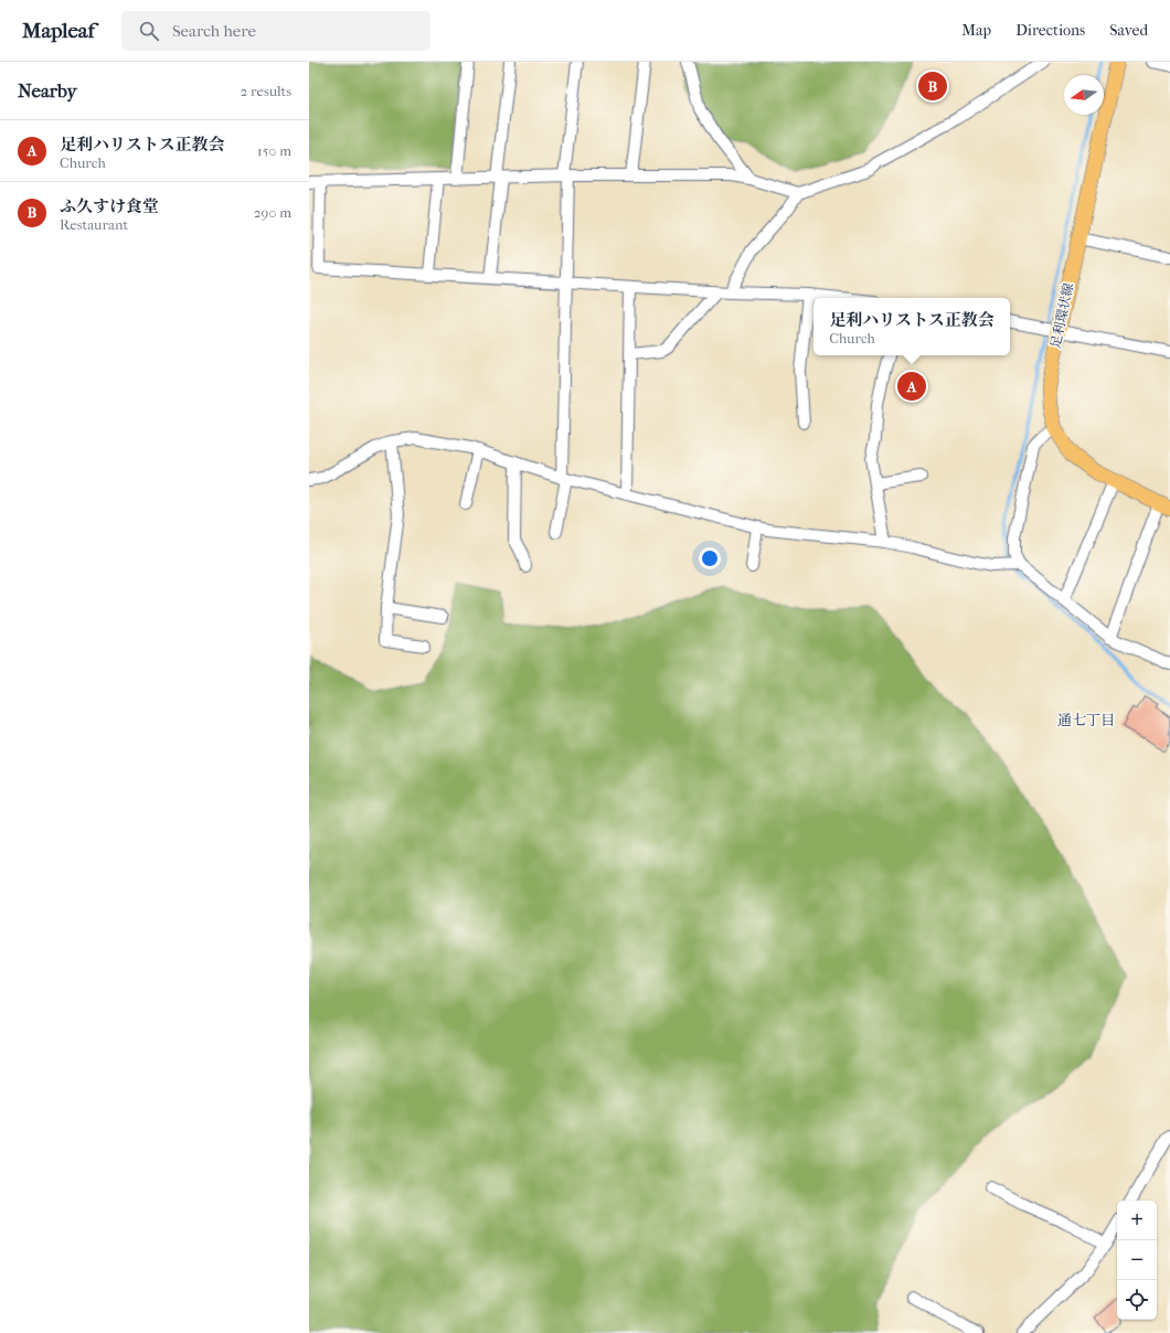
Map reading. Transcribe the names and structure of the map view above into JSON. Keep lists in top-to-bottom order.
{
  "streets": {
    "main road": ["足利環状線"]
  },
  "districts": ["通七丁目"],
  "north": "left",
  "page": {
    "header": "Mapleaf",
    "search": "Search here",
    "nav": ["Map", "Directions", "Saved"],
    "heading": ["Nearby", "2 results"],
    "pins": ["B", "A"],
    "list": [
      {
        "mark": "A",
        "name": "足利ハリストス正教会",
        "note": "Church",
        "value": "150 m"
      },
      {
        "mark": "B",
        "name": "ふ久すけ食堂",
        "note": "Restaurant",
        "value": "290 m"
      }
    ],
    "popup": ["足利ハリストス正教会", "Church"],
    "map_buttons": ["+", "−"]
  }
}
